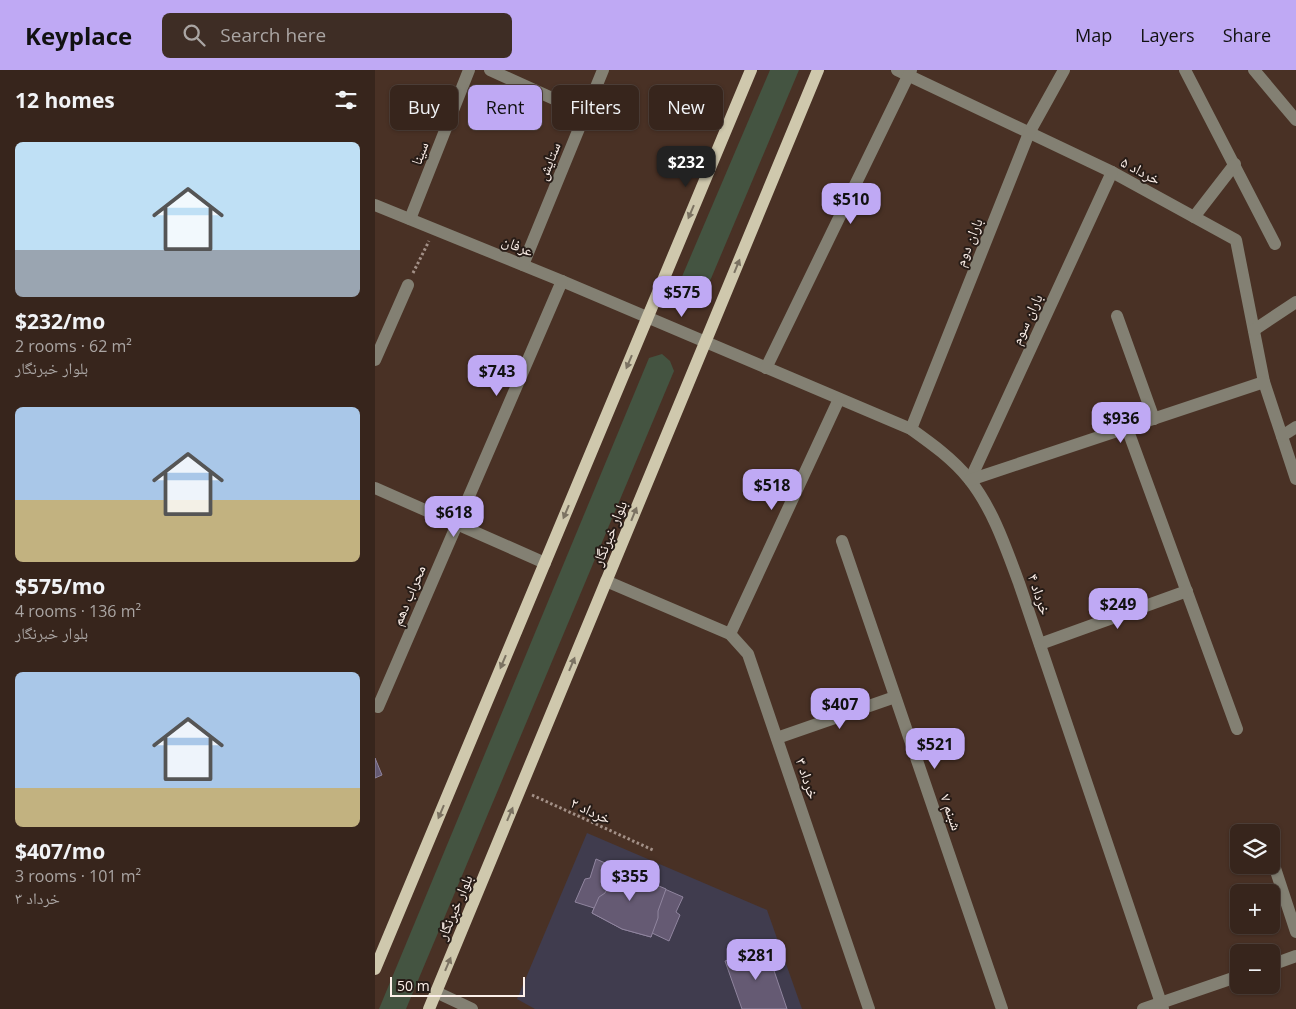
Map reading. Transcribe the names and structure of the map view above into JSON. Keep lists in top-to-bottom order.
{
  "streets": {
    "main road": ["بلوار خبرنگار"],
    "street": [
      "سینا",
      "ستایش",
      "خرداد ۵",
      "باران دوم",
      "عرفان",
      "باران سوم",
      "خرداد ۴",
      "محراب دهم",
      "خرداد ۳",
      "شبنم ۷"
    ],
    "path": ["خرداد ۲"]
  },
  "crossings": [
    ["سینا", "عرفان"],
    ["ستایش", "عرفان"],
    ["خرداد ۵", "باران دوم"],
    ["خرداد ۵", "باران سوم"],
    ["باران دوم", "خرداد ۴"],
    ["عرفان", "بلوار خبرنگار"],
    ["عرفان", "خرداد ۴"],
    ["عرفان", "محراب دهم"],
    ["باران سوم", "خرداد ۴"],
    ["بلوار خبرنگار", "خرداد ۴"],
    ["بلوار خبرنگار", "خرداد ۳"],
    ["بلوار خبرنگار", "خرداد ۲"]
  ],
  "scale_bar": "50 m",
  "page": {
    "header": "Keyplace",
    "search": "Search here",
    "nav": ["Map", "Layers", "Share"],
    "heading": "12 homes",
    "chip": [
      "Buy",
      "Rent",
      "Filters",
      "New"
    ],
    "list": [
      {
        "name": "$232/mo",
        "note": "2 rooms · 62 m² · بلوار خبرنگار"
      },
      {
        "name": "$575/mo",
        "note": "4 rooms · 136 m² · بلوار خبرنگار"
      },
      {
        "name": "$407/mo",
        "note": "3 rooms · 101 m² · خرداد ۳"
      }
    ],
    "price": [
      "$232",
      "$510",
      "$575",
      "$743",
      "$936",
      "$518",
      "$618",
      "$249",
      "$407",
      "$521",
      "$355",
      "$281"
    ],
    "map_buttons": ["+", "−"],
    "scale": "50 m"
  }
}
